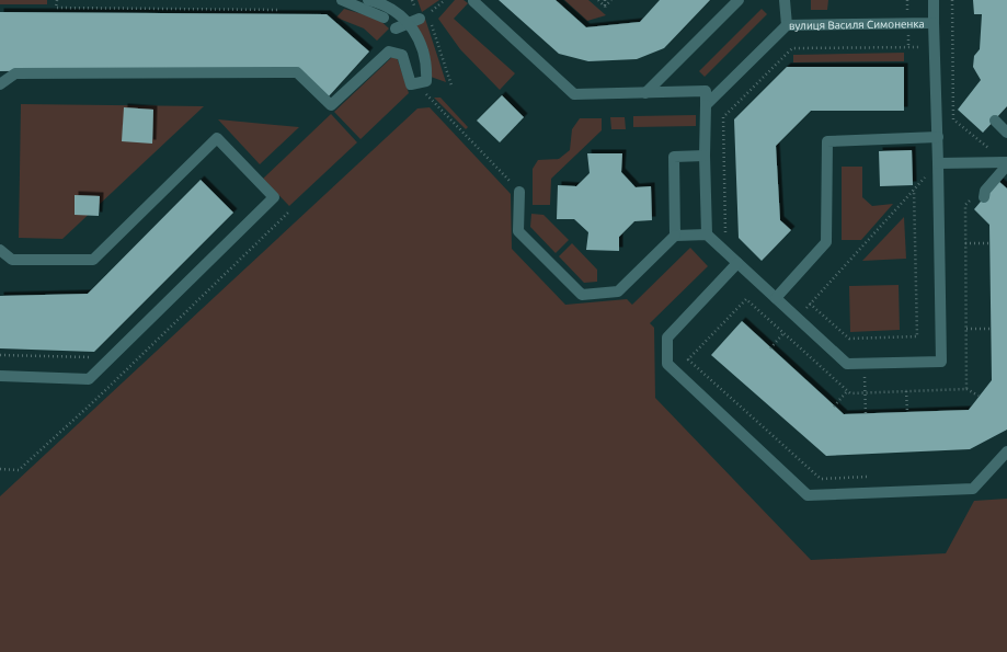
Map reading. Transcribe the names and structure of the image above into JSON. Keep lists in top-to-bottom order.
{
  "streets": {
    "lane": ["вулиця Василя Симоненка"]
  }
}
